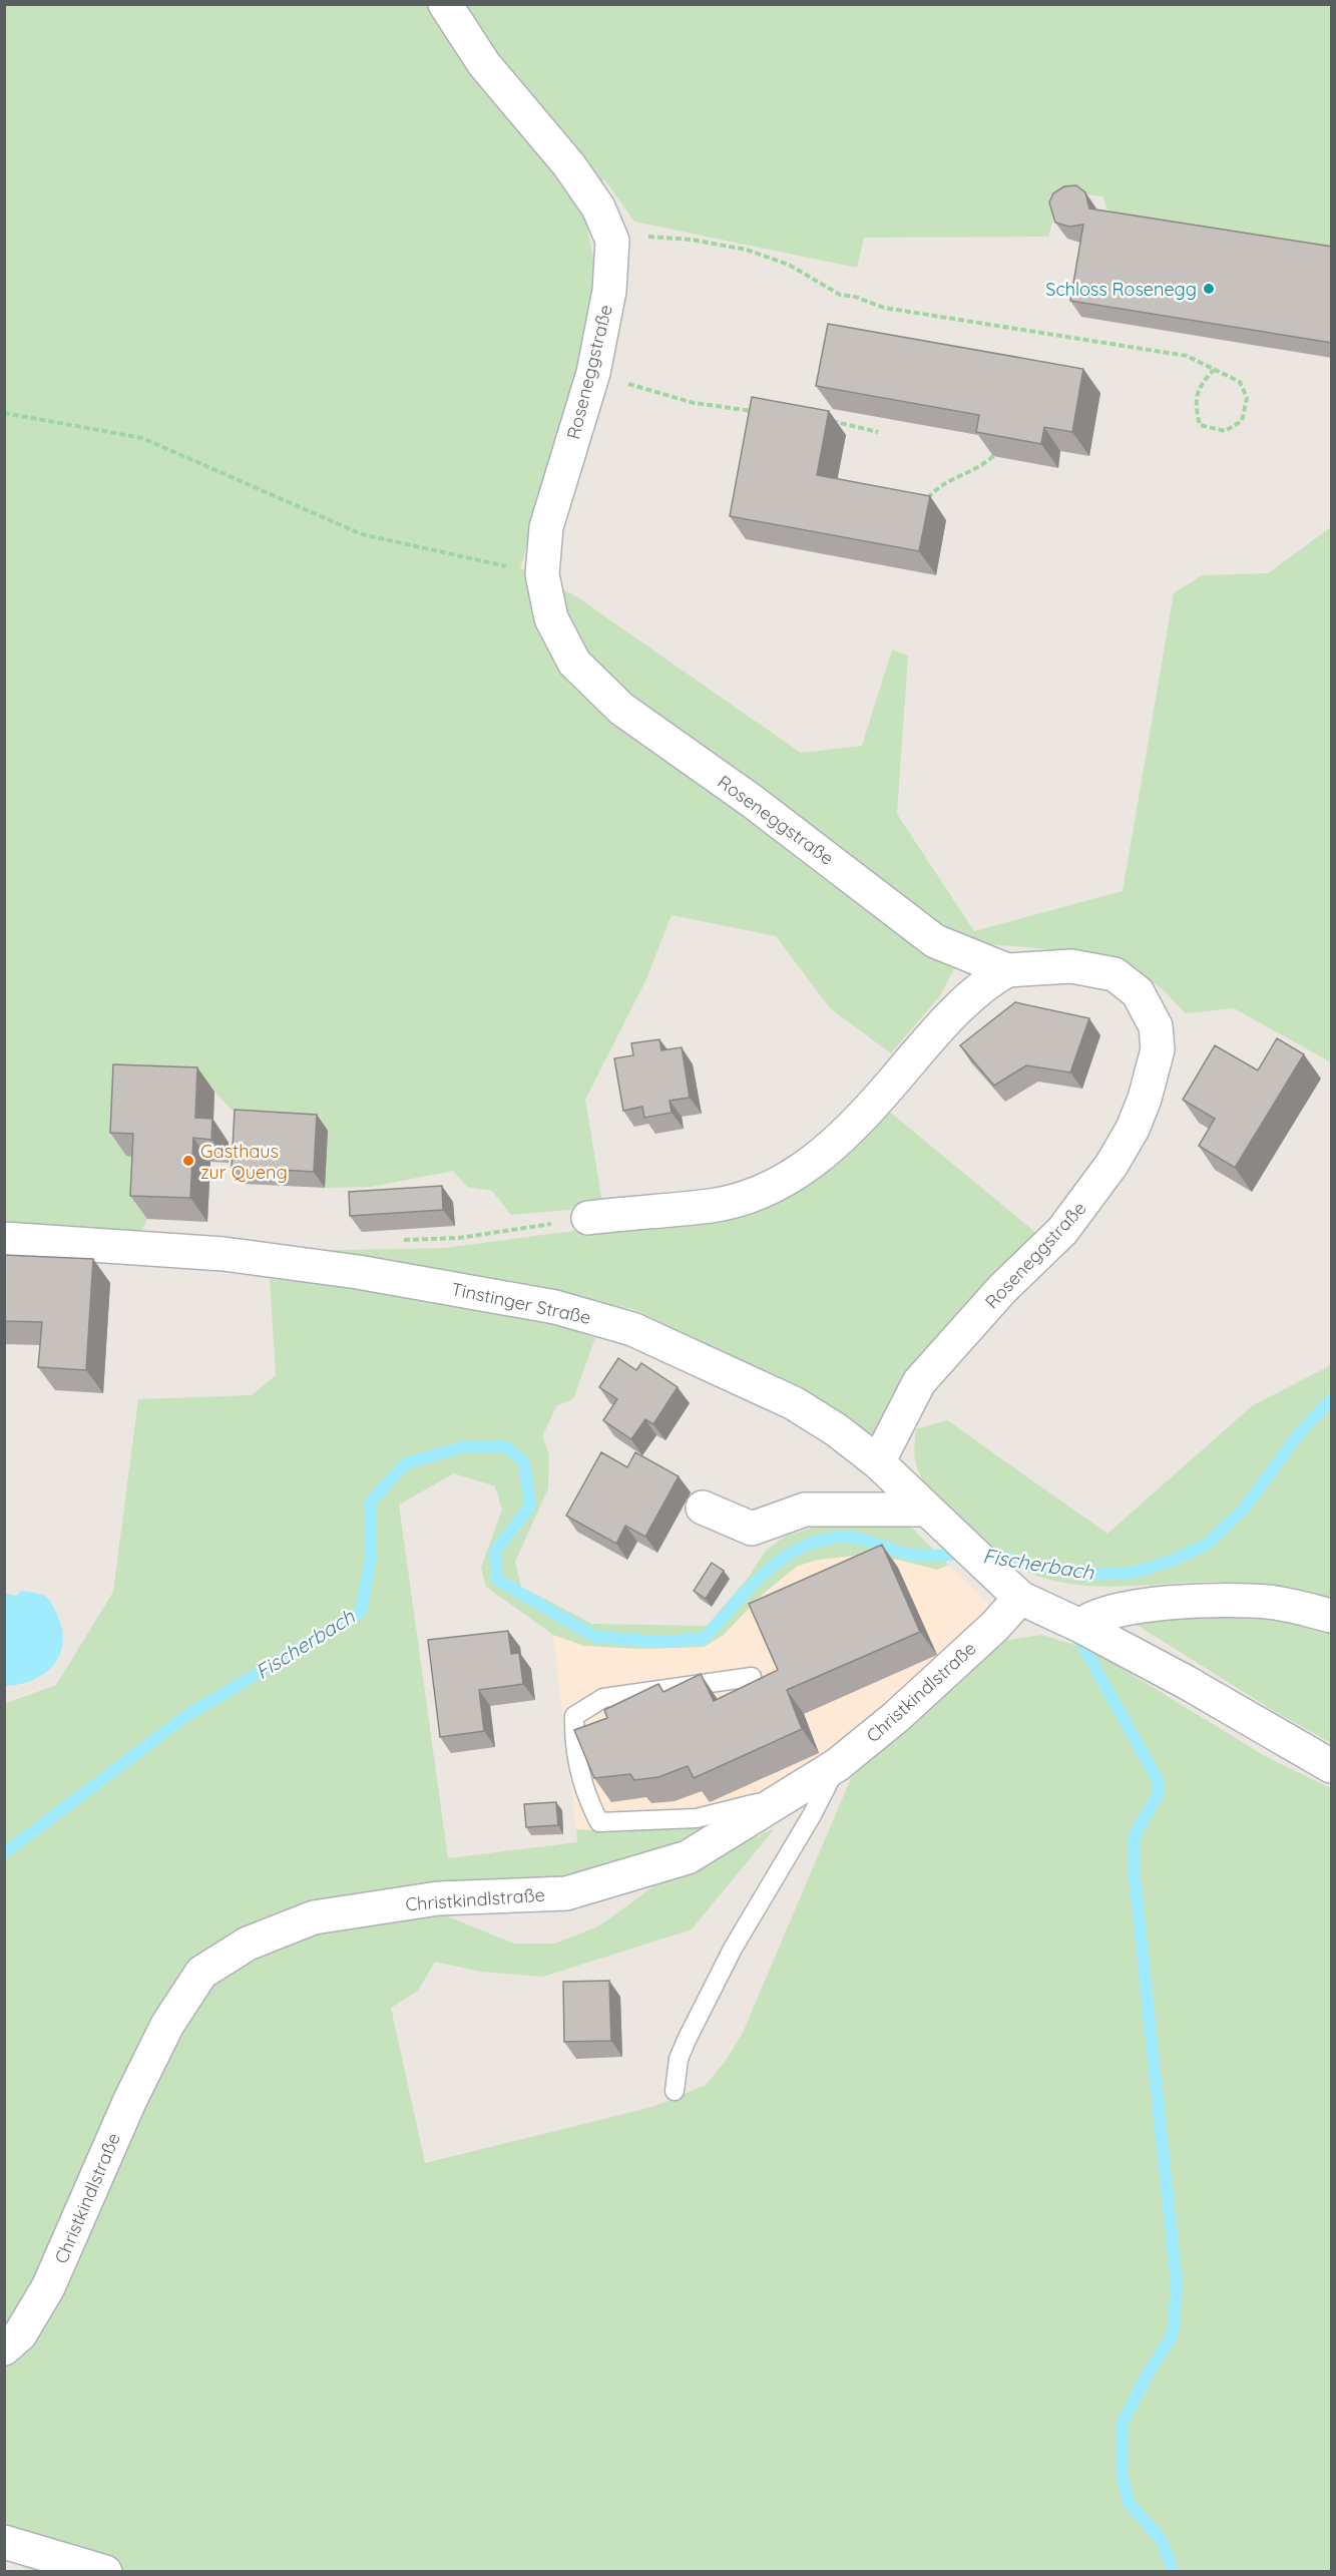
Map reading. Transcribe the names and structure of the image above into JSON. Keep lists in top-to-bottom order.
{
  "streets": {
    "street": ["Roseneggstraße", "Tinstinger Straße", "Christkindlstraße"]
  },
  "crossings": [
    ["Roseneggstraße", "Tinstinger Straße"],
    ["Tinstinger Straße", "Christkindlstraße"]
  ],
  "water": ["Fischerbach"],
  "places": ["Schloss Rosenegg", "Gasthaus zur Queng"]
}
